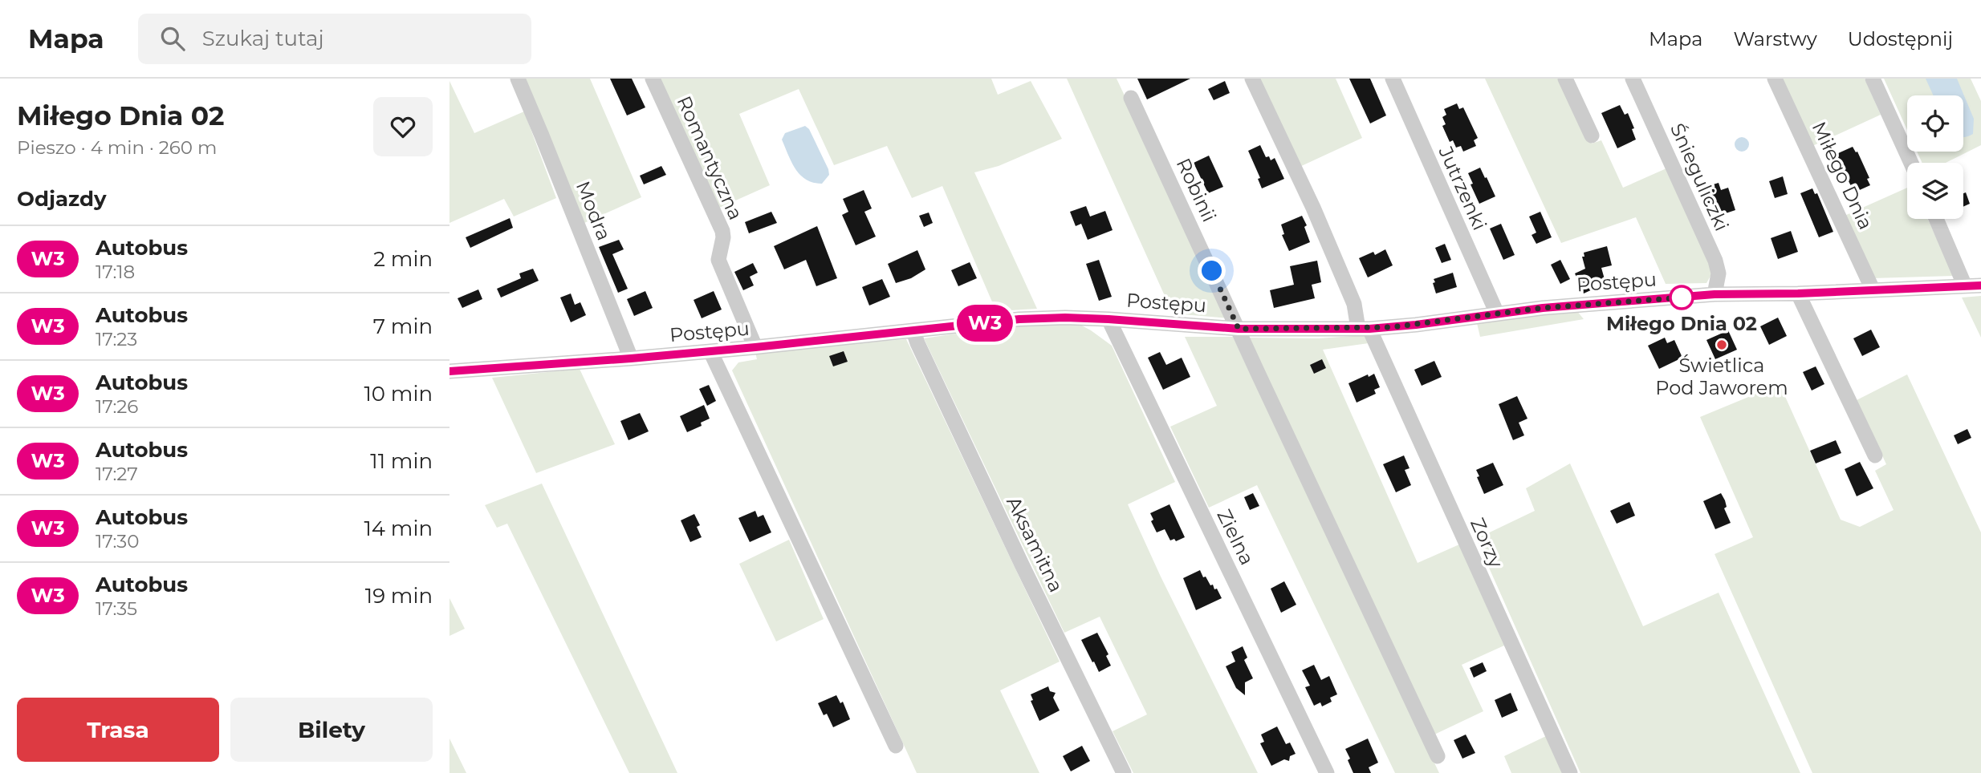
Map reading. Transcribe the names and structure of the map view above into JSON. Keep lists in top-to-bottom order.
{
  "streets": {
    "street": [
      "Romantyczna",
      "Miłego Dnia",
      "Śnieguliczki",
      "Jutrzenki",
      "Robinii",
      "Modra",
      "Postępu",
      "Zielna",
      "Zorzy",
      "Aksamitna"
    ]
  },
  "crossings": [
    ["Romantyczna", "Postępu"],
    ["Miłego Dnia", "Postępu"],
    ["Śnieguliczki", "Postępu"],
    ["Jutrzenki", "Postępu"],
    ["Robinii", "Postępu"],
    ["Modra", "Postępu"],
    ["Postępu", "Zielna"],
    ["Postępu", "Zorzy"],
    ["Postępu", "Aksamitna"]
  ],
  "places": ["Miłego Dnia 02", "Świetlica Pod Jaworem"],
  "lines": ["bus line W3"],
  "page": {
    "header": "Mapa",
    "search": "Szukaj tutaj",
    "nav": ["Mapa", "Warstwy", "Udostępnij"],
    "heading": [
      ["Miłego Dnia 02", "Pieszo · 4 min · 260 m"],
      "Odjazdy"
    ],
    "on_map": "W3",
    "list": [
      {
        "mark": "W3",
        "name": "Autobus",
        "note": "17:18",
        "value": "2 min"
      },
      {
        "mark": "W3",
        "name": "Autobus",
        "note": "17:23",
        "value": "7 min"
      },
      {
        "mark": "W3",
        "name": "Autobus",
        "note": "17:26",
        "value": "10 min"
      },
      {
        "mark": "W3",
        "name": "Autobus",
        "note": "17:27",
        "value": "11 min"
      },
      {
        "mark": "W3",
        "name": "Autobus",
        "note": "17:30",
        "value": "14 min"
      },
      {
        "mark": "W3",
        "name": "Autobus",
        "note": "17:35",
        "value": "19 min"
      }
    ],
    "buttons": ["Trasa", "Bilety"]
  }
}
